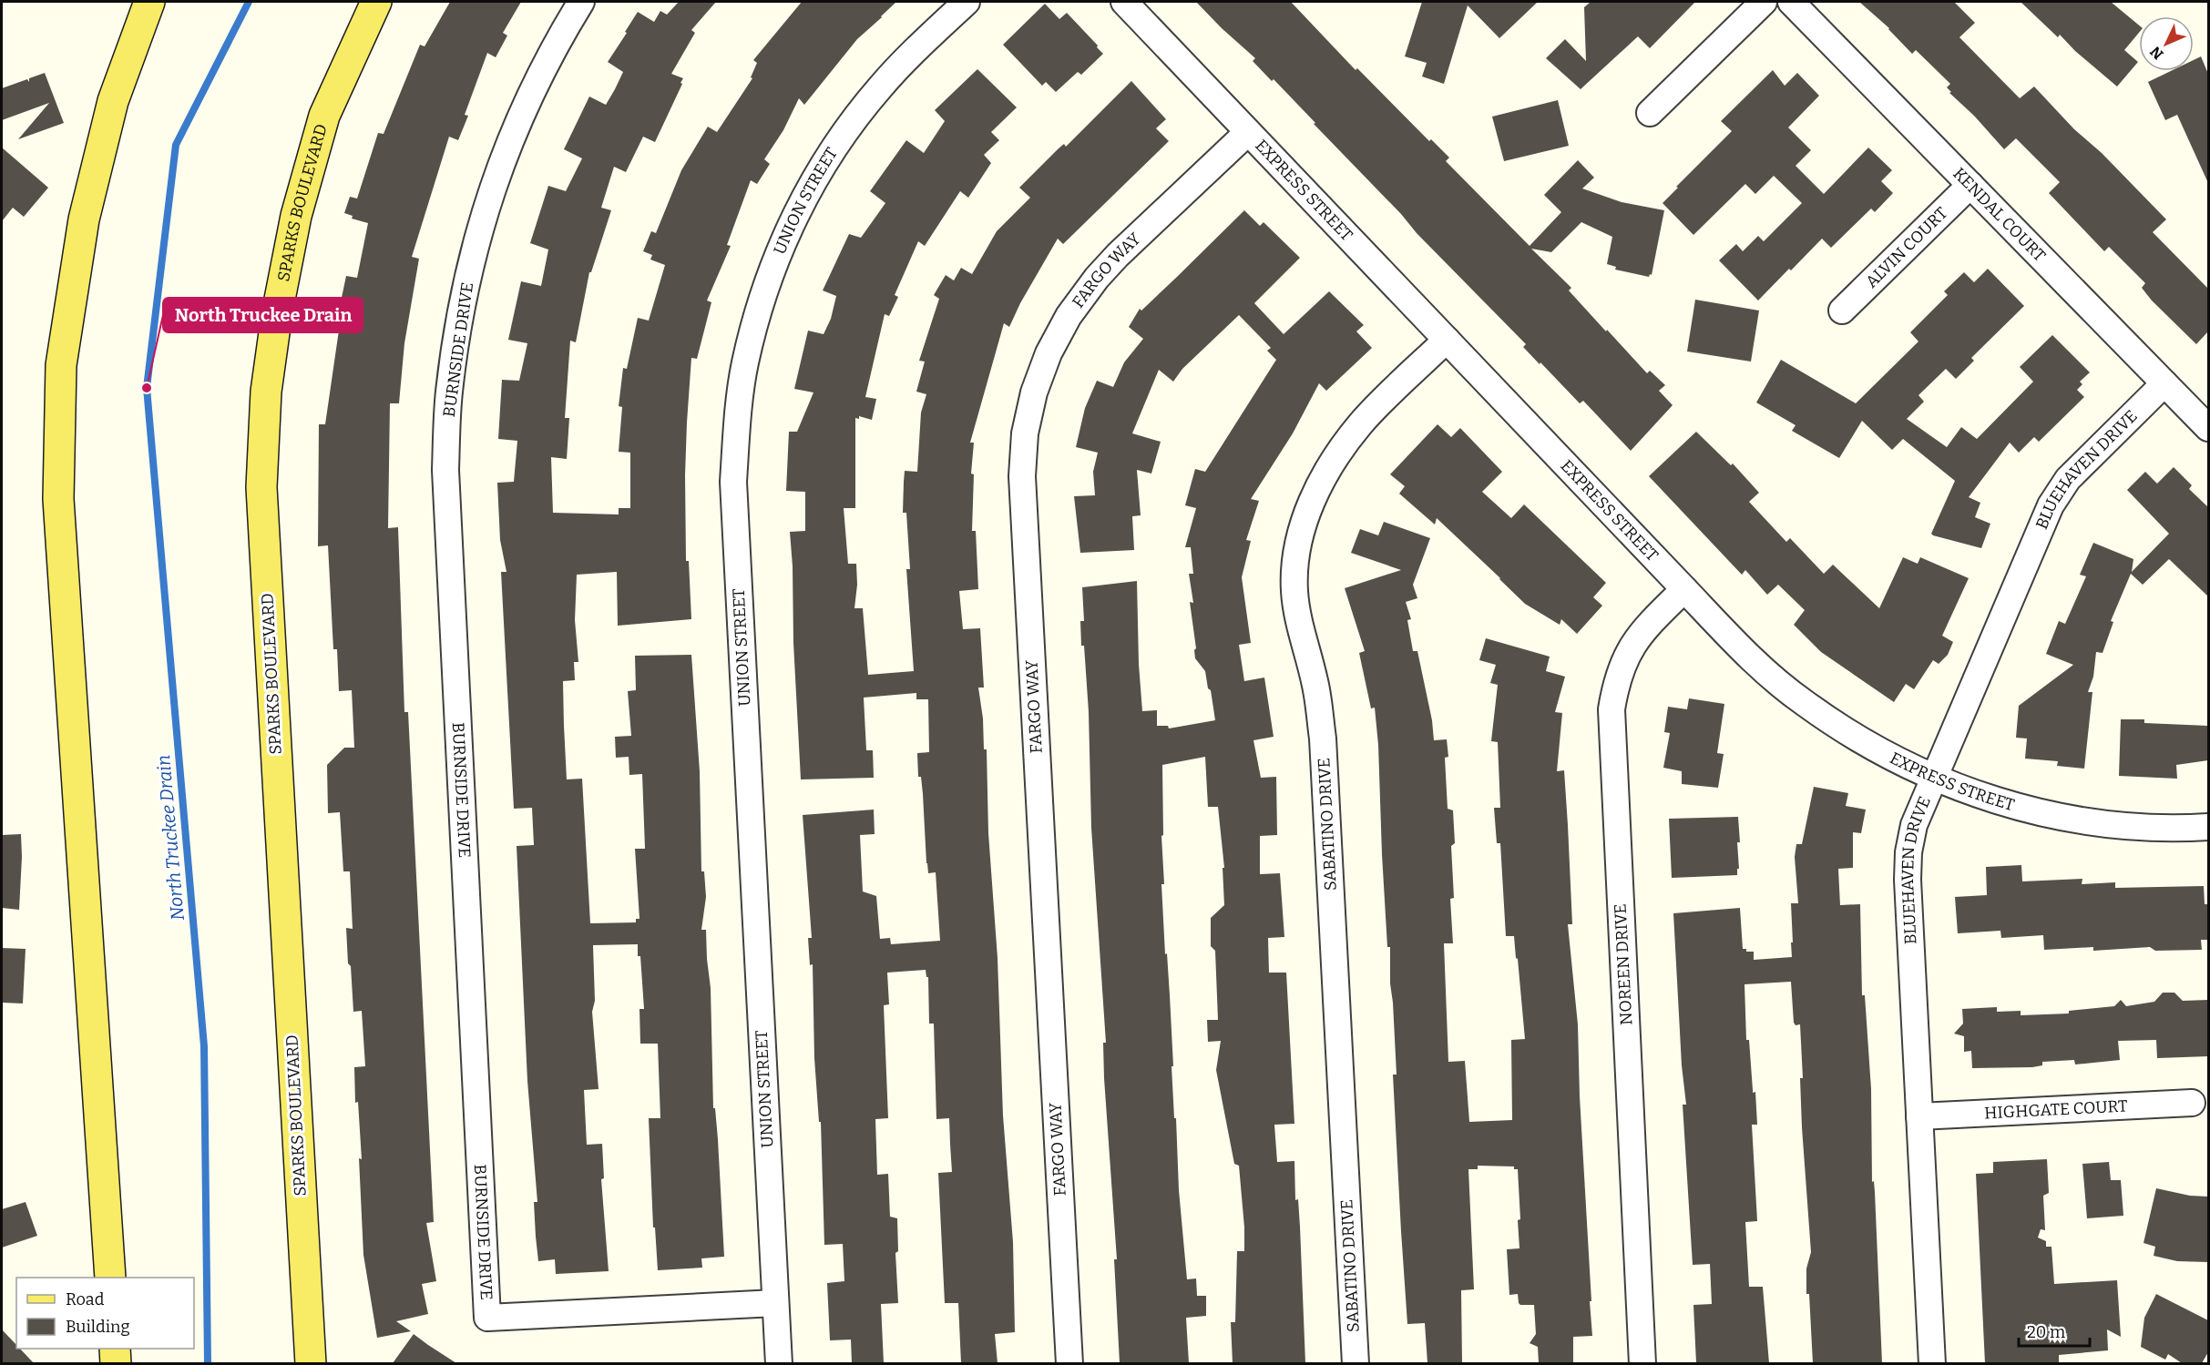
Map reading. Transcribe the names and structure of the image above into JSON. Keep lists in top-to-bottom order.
{
  "streets": {
    "main road": ["SPARKS BOULEVARD"],
    "street": [
      "EXPRESS STREET",
      "UNION STREET",
      "KENDAL COURT",
      "ALVIN COURT",
      "FARGO WAY",
      "BURNSIDE DRIVE",
      "BLUEHAVEN DRIVE",
      "SABATINO DRIVE",
      "NOREEN DRIVE",
      "HIGHGATE COURT"
    ]
  },
  "crossings": [
    ["EXPRESS STREET", "FARGO WAY"],
    ["EXPRESS STREET", "BLUEHAVEN DRIVE"],
    ["EXPRESS STREET", "SABATINO DRIVE"],
    ["EXPRESS STREET", "NOREEN DRIVE"],
    ["UNION STREET", "BURNSIDE DRIVE"],
    ["KENDAL COURT", "ALVIN COURT"],
    ["KENDAL COURT", "BLUEHAVEN DRIVE"],
    ["BLUEHAVEN DRIVE", "HIGHGATE COURT"]
  ],
  "water": ["North Truckee Drain"],
  "places": ["North Truckee Drain"],
  "legend": ["Road", "Building"],
  "scale_bar": "20 m",
  "north": "bottom left"
}
